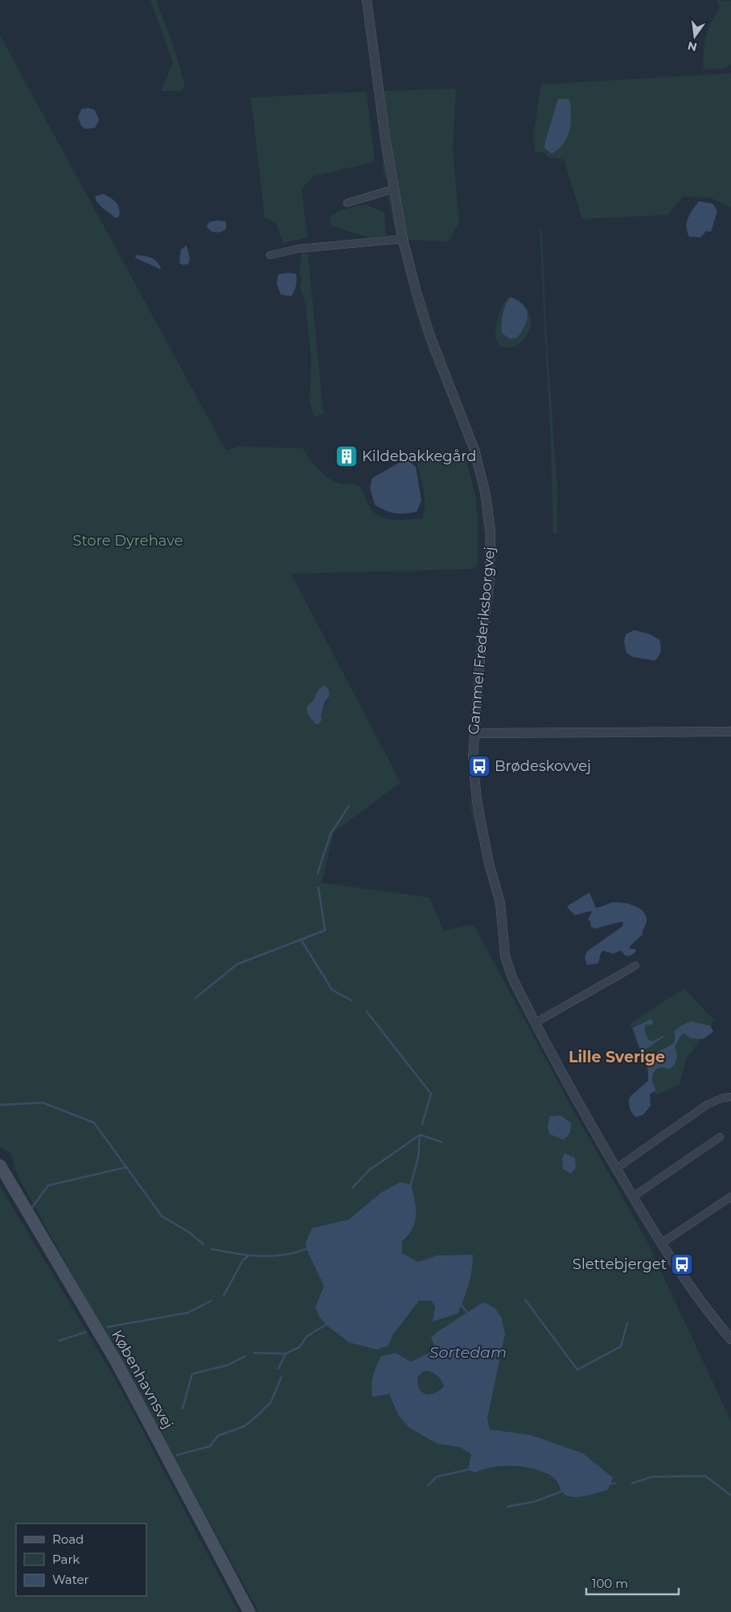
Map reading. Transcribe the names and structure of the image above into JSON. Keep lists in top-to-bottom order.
{
  "streets": {
    "main road": ["Københavnsvej"],
    "street": ["Gammel Frederiksborgvej"]
  },
  "districts": ["Lille Sverige"],
  "water": ["Sortedam"],
  "parks": ["Store Dyrehave"],
  "places": {
    "building": ["Kildebakkegård"],
    "bus stop": ["Brødeskovvej", "Slettebjerget"]
  },
  "legend": ["Road", "Park", "Water"],
  "scale_bar": "100 m",
  "north": "bottom"
}
